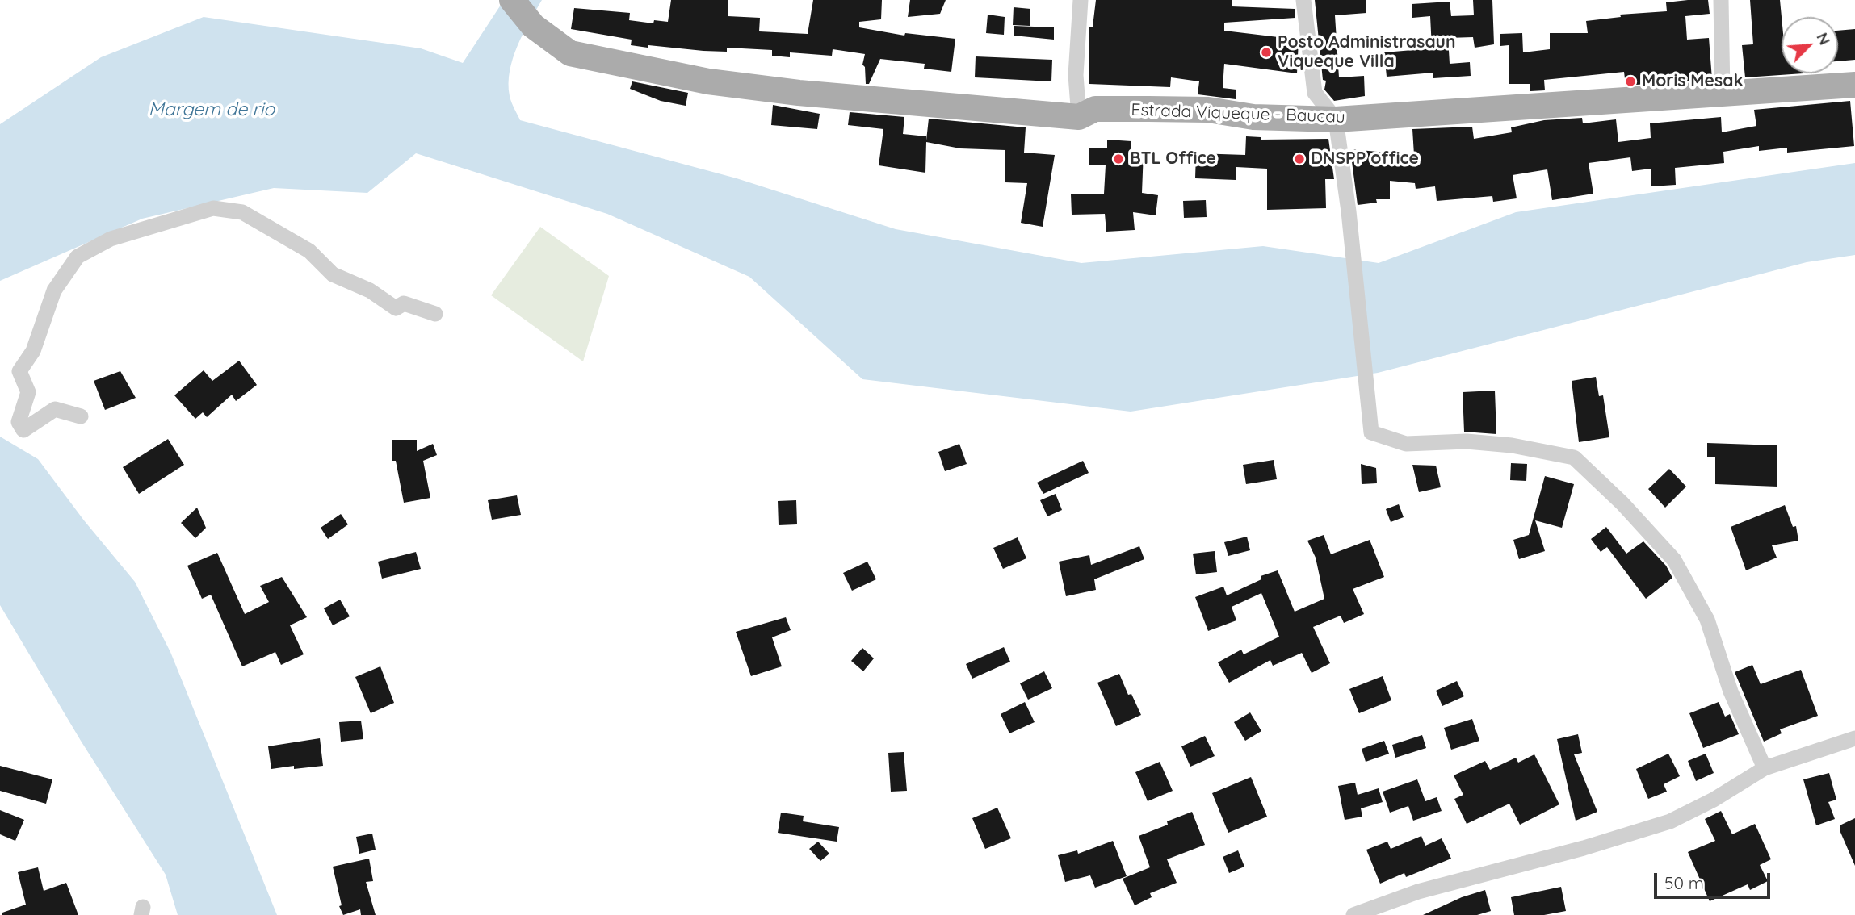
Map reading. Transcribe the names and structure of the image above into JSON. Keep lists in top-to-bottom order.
{
  "streets": {
    "main road": ["Estrada Viqueque - Baucau"]
  },
  "water": ["Margem de rio"],
  "places": [
    "Posto Administrasaun Viqueque Villa",
    "Moris Mesak",
    "BTL Office",
    "DNSPP office"
  ],
  "scale_bar": "50 m",
  "north": "top right"
}
